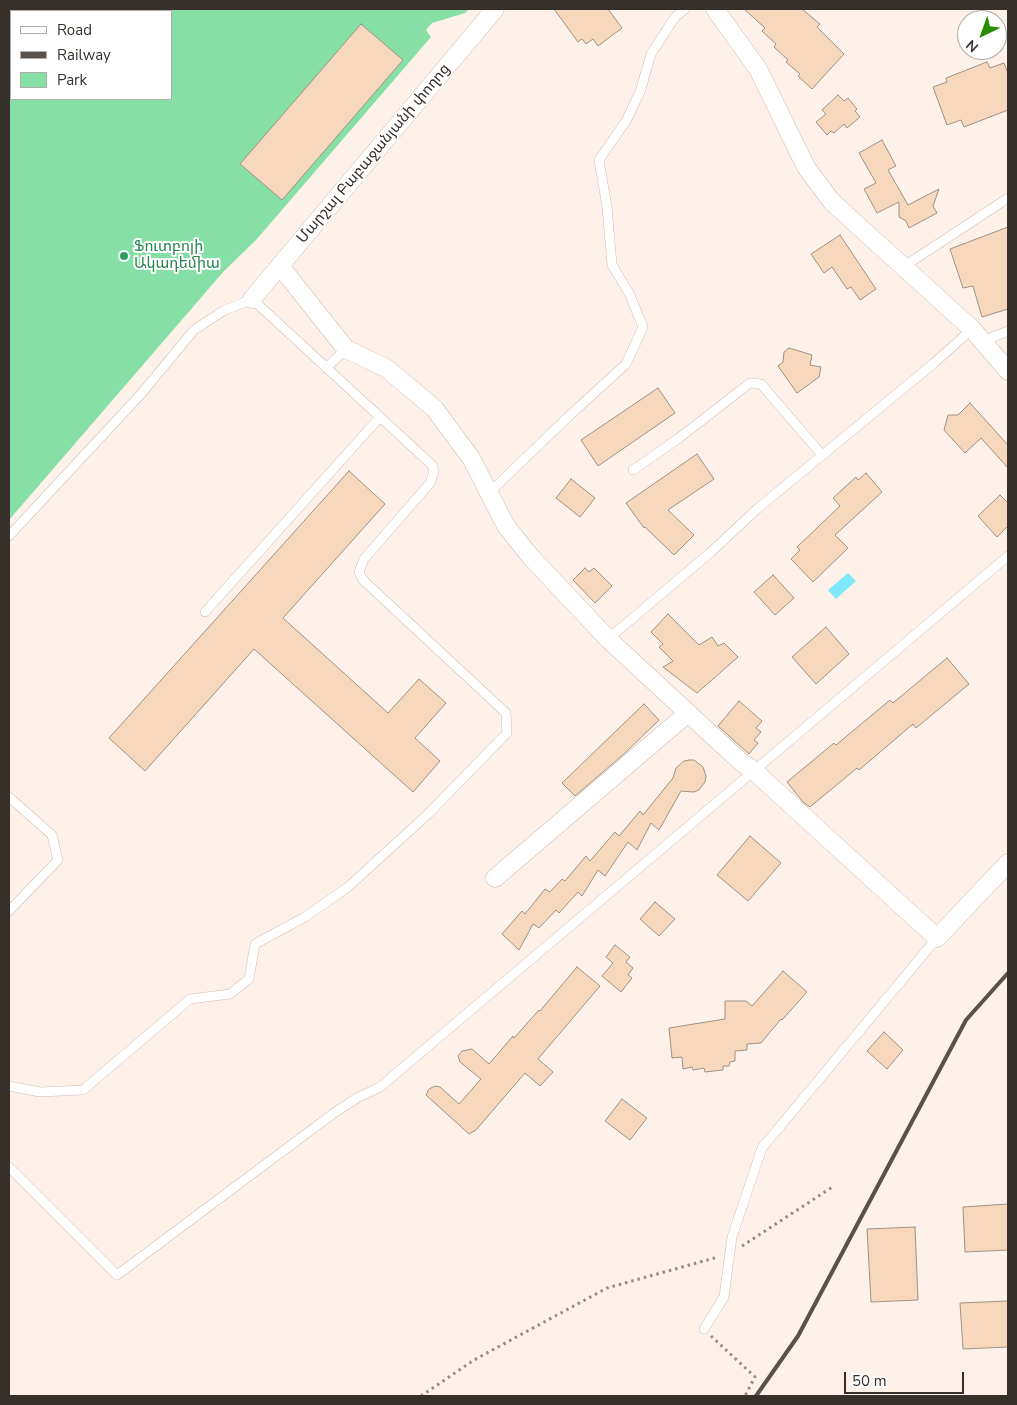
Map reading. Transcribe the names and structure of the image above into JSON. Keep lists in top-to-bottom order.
{
  "streets": {
    "street": ["Մարշալ Բաբաջանյանի փողոց"]
  },
  "places": ["Ֆուտբոլի Ակադեմիա"],
  "legend": ["Road", "Railway", "Park"],
  "scale_bar": "50 m",
  "north": "bottom left"
}
